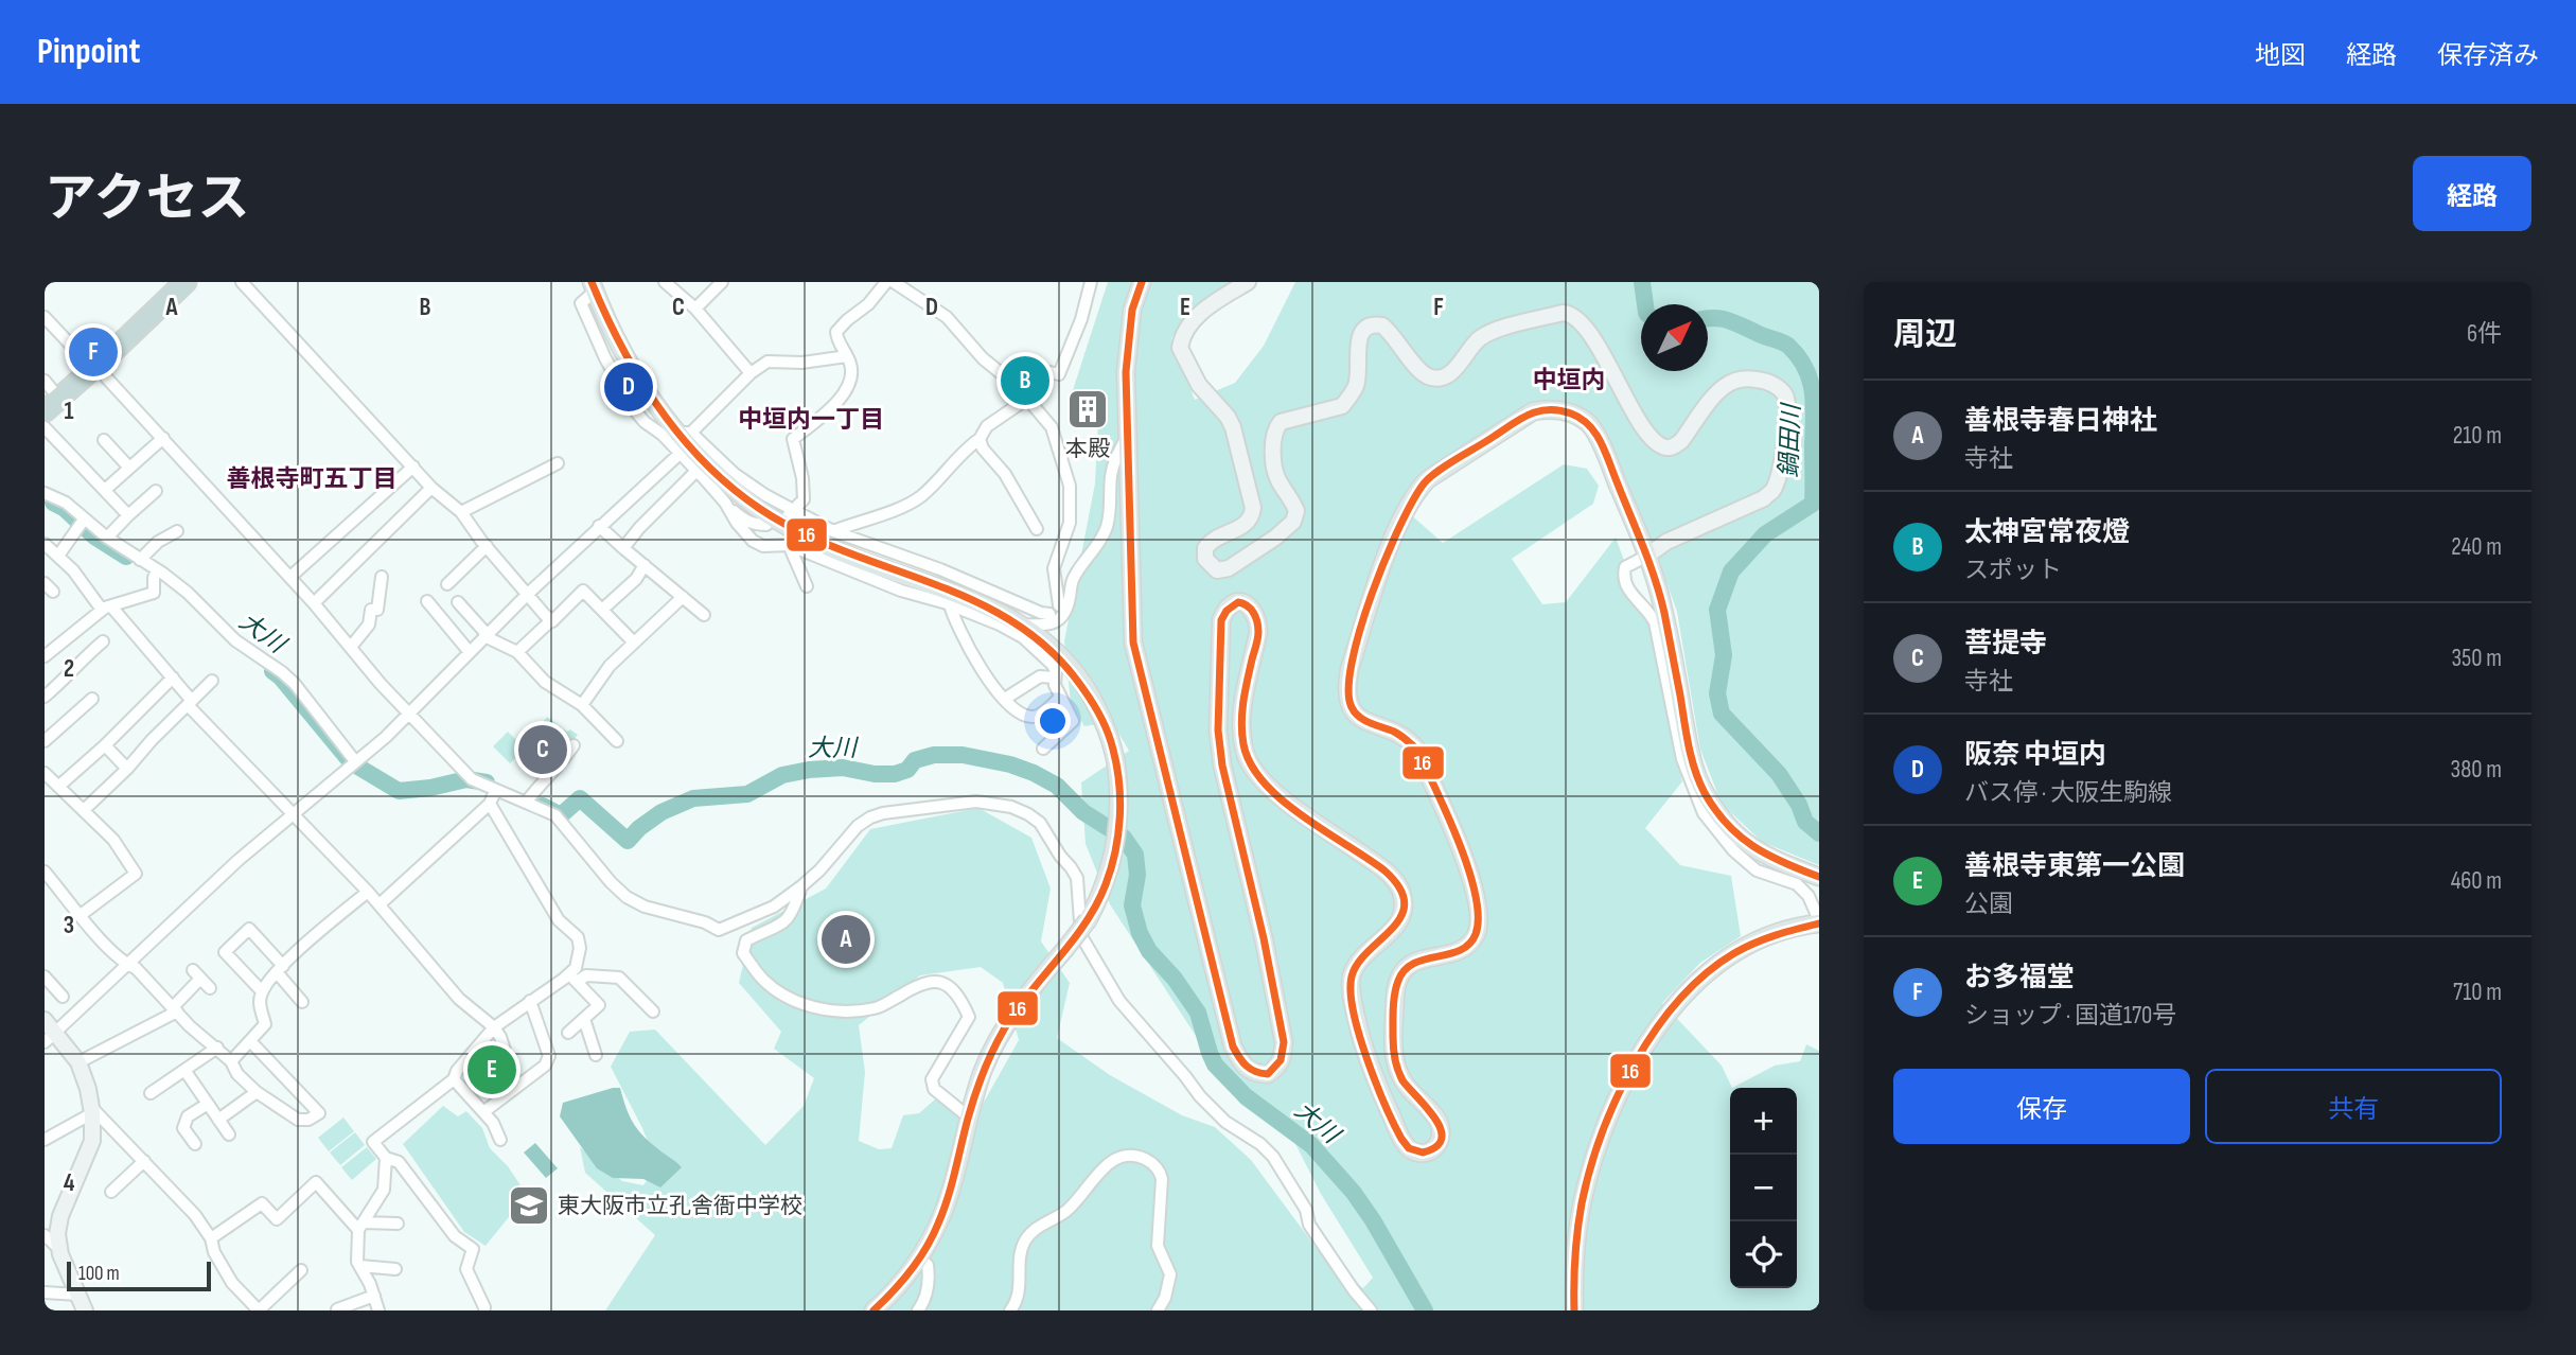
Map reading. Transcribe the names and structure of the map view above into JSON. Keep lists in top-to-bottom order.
{
  "districts": ["中垣内", "中垣内一丁目", "善根寺町五丁目"],
  "water": ["鍋田川", "大川"],
  "places": {
    "building": ["本殿"],
    "school or university": ["東大阪市立孔舎衙中学校"]
  },
  "lines": ["transit line 16"],
  "scale_bar": "100 m",
  "north": "top right",
  "page": {
    "header": "Pinpoint",
    "nav": ["地図", "経路", "保存済み"],
    "title": "アクセス",
    "buttons": [
      "経路",
      ["保存", "共有"]
    ],
    "heading": ["周辺", "6件"],
    "pins": [
      "F",
      "B",
      "D",
      "C",
      "A",
      "E"
    ],
    "list": [
      {
        "mark": "A",
        "name": "善根寺春日神社",
        "note": "寺社",
        "value": "210 m"
      },
      {
        "mark": "B",
        "name": "太神宮常夜燈",
        "note": "スポット",
        "value": "240 m"
      },
      {
        "mark": "C",
        "name": "菩提寺",
        "note": "寺社",
        "value": "350 m"
      },
      {
        "mark": "D",
        "name": "阪奈 中垣内",
        "note": "バス停 · 大阪生駒線",
        "value": "380 m"
      },
      {
        "mark": "E",
        "name": "善根寺東第一公園",
        "note": "公園",
        "value": "460 m"
      },
      {
        "mark": "F",
        "name": "お多福堂",
        "note": "ショップ · 国道170号",
        "value": "710 m"
      }
    ],
    "map_buttons": ["+", "−"],
    "scale": "100 m"
  },
  "grid": {
    "columns": [
      "A",
      "B",
      "C",
      "D",
      "E",
      "F"
    ],
    "rows": [
      "1",
      "2",
      "3",
      "4"
    ]
  }
}
